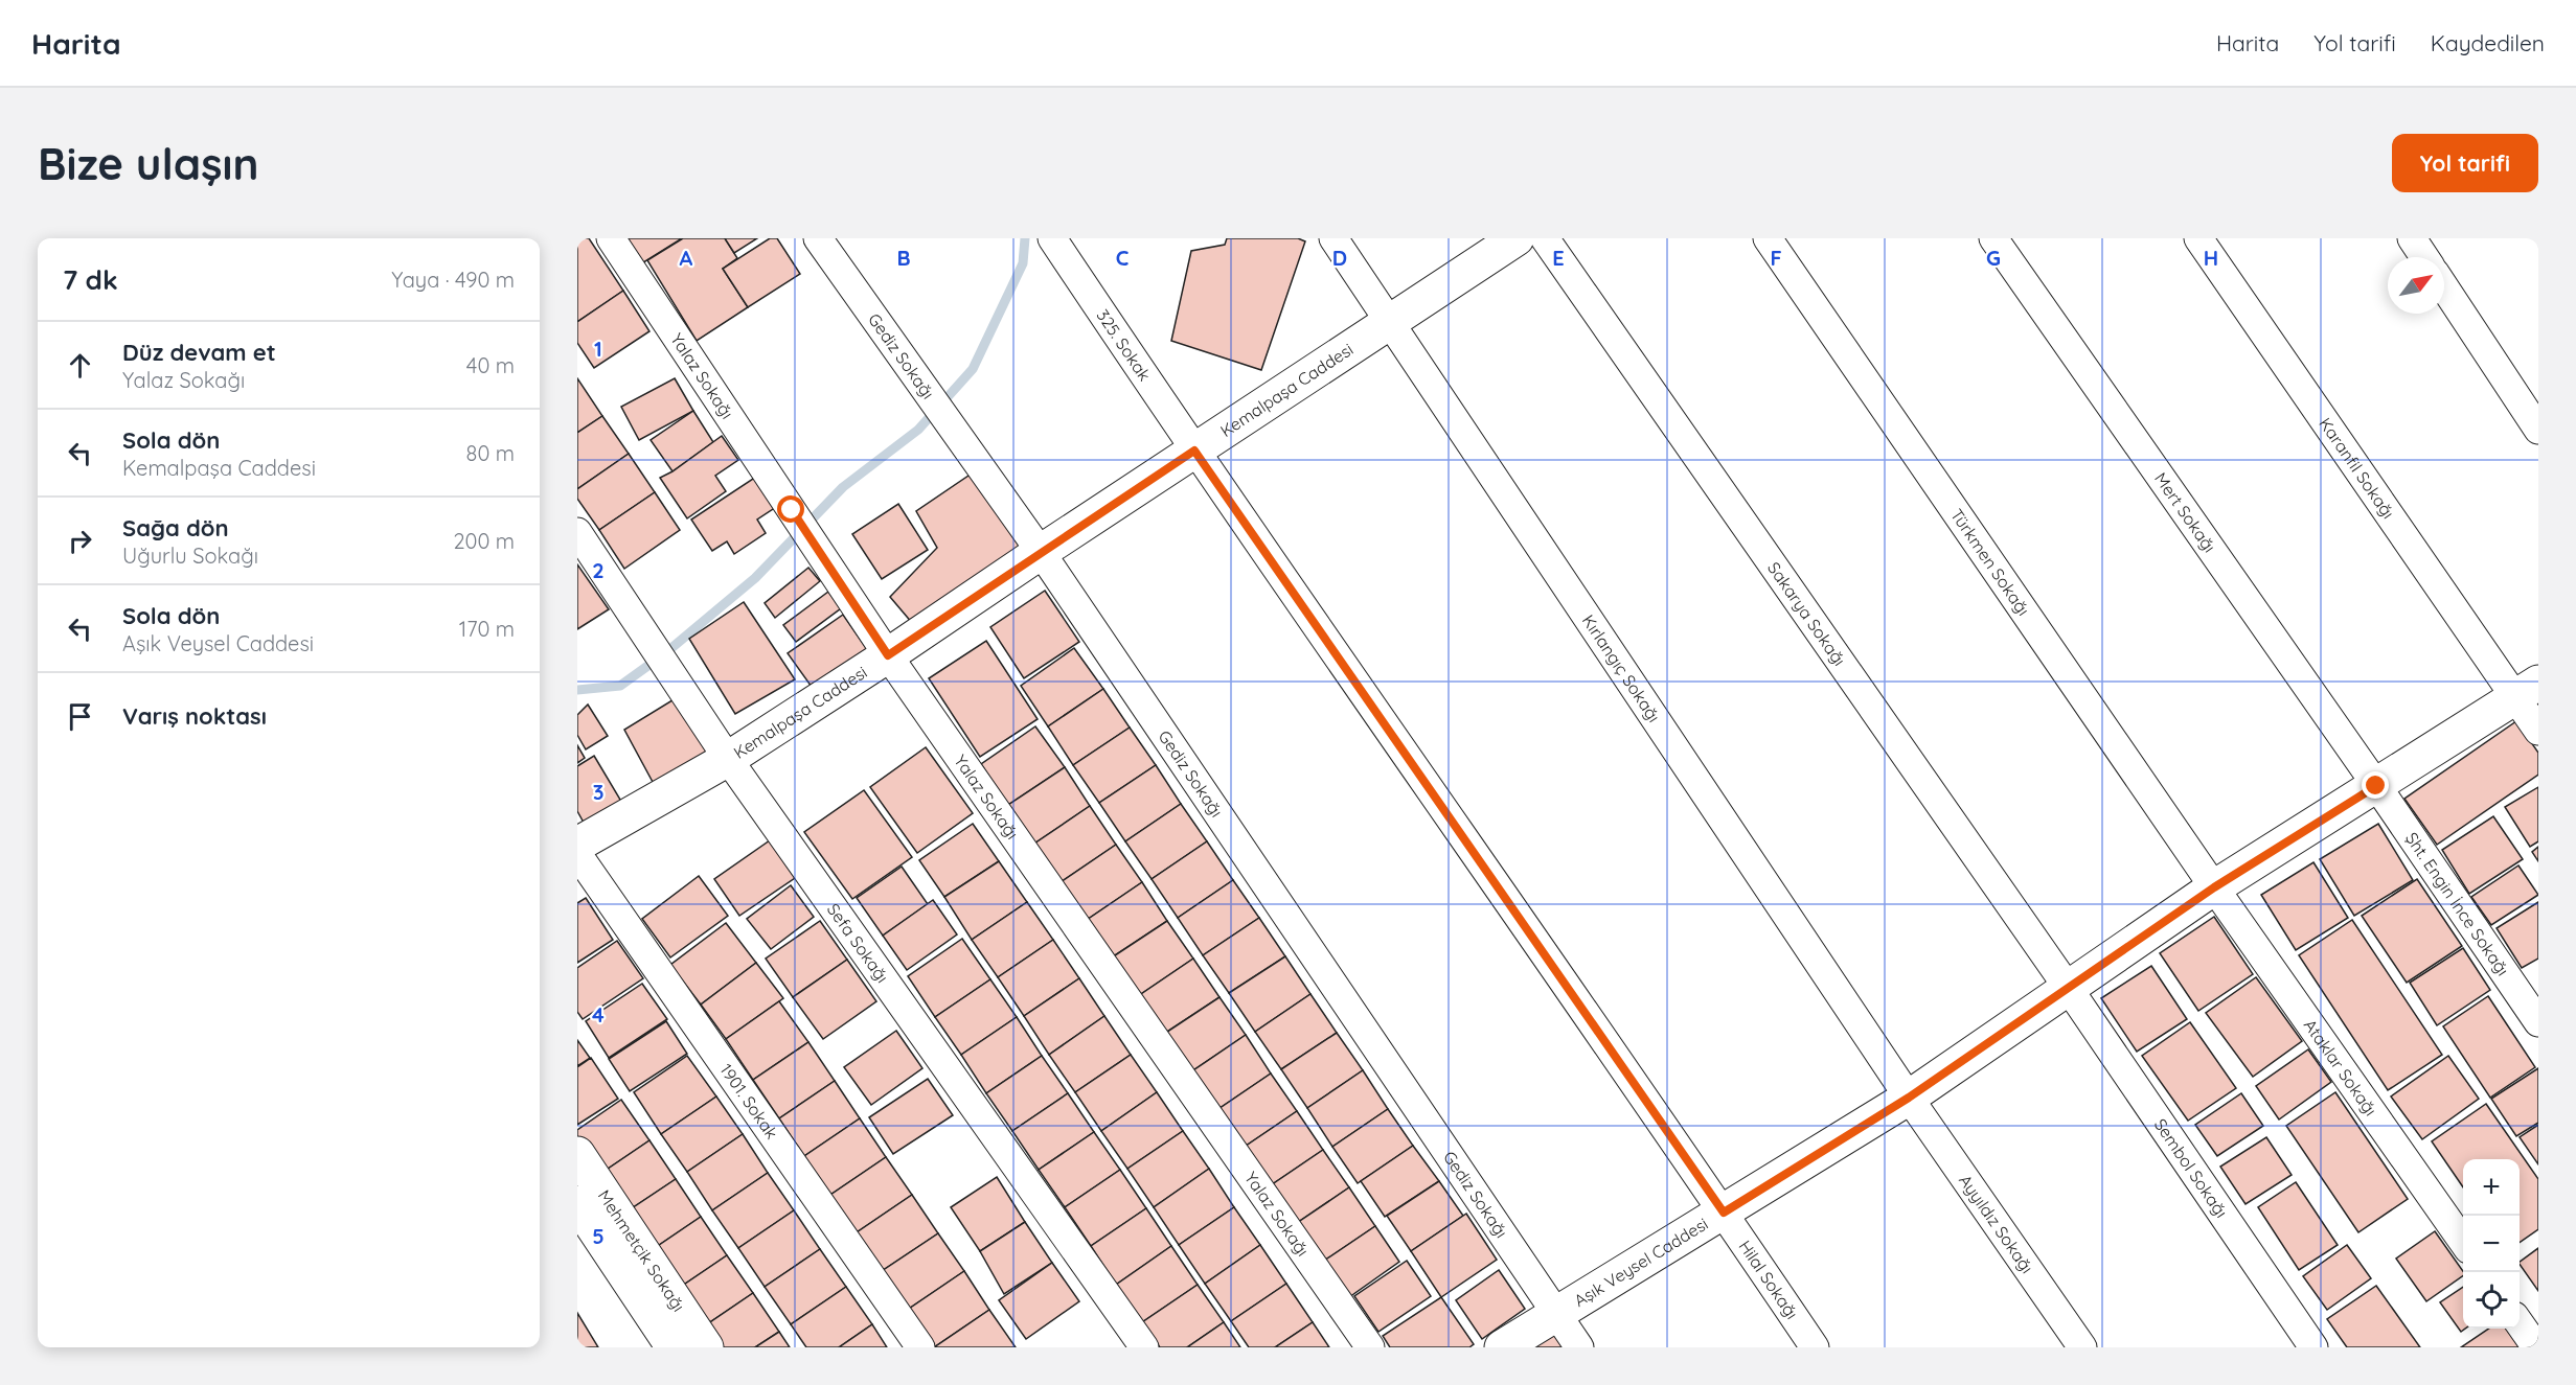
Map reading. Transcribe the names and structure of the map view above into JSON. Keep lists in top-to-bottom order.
{
  "streets": {
    "main road": ["Kemalpaşa Caddesi", "Mehmetçik Sokağı", "Aşık Veysel Caddesi"],
    "street": [
      "325. Sokak",
      "Gediz Sokağı",
      "Yalaz Sokağı",
      "Karanfil Sokağı",
      "Mert Sokağı",
      "Türkmen Sokağı",
      "Sakarya Sokağı",
      "Kırlangıç Sokağı",
      "Şht. Engin İnce Sokağı",
      "Sefa Sokağı",
      "Ataklar Sokağı",
      "1901. Sokak",
      "Sembol Sokağı",
      "Ayyıldız Sokağı",
      "Hilal Sokağı"
    ]
  },
  "crossings": [
    ["325. Sokak", "Kemalpaşa Caddesi"],
    ["325. Sokak", "Aşık Veysel Caddesi"],
    ["325. Sokak", "Hilal Sokağı"],
    ["Gediz Sokağı", "Kemalpaşa Caddesi"],
    ["Gediz Sokağı", "Aşık Veysel Caddesi"],
    ["Yalaz Sokağı", "Kemalpaşa Caddesi"],
    ["Kemalpaşa Caddesi", "Kırlangıç Sokağı"],
    ["Kemalpaşa Caddesi", "Sefa Sokağı"],
    ["Karanfil Sokağı", "Aşık Veysel Caddesi"],
    ["Mert Sokağı", "Şht. Engin İnce Sokağı"],
    ["Mert Sokağı", "Aşık Veysel Caddesi"],
    ["Türkmen Sokağı", "Ataklar Sokağı"],
    ["Türkmen Sokağı", "Aşık Veysel Caddesi"],
    ["Sakarya Sokağı", "Sembol Sokağı"],
    ["Sakarya Sokağı", "Aşık Veysel Caddesi"],
    ["Kırlangıç Sokağı", "Ayyıldız Sokağı"],
    ["Kırlangıç Sokağı", "Aşık Veysel Caddesi"],
    ["Şht. Engin İnce Sokağı", "Aşık Veysel Caddesi"],
    ["Ataklar Sokağı", "Aşık Veysel Caddesi"],
    ["Sembol Sokağı", "Aşık Veysel Caddesi"],
    ["Ayyıldız Sokağı", "Aşık Veysel Caddesi"],
    ["Aşık Veysel Caddesi", "Hilal Sokağı"]
  ],
  "north": "top right",
  "page": {
    "header": "Harita",
    "nav": ["Harita", "Yol tarifi", "Kaydedilen"],
    "buttons": "Yol tarifi",
    "title": "Bize ulaşın",
    "heading": ["7 dk", "Yaya · 490 m"],
    "list": [
      ["Düz devam et", "Yalaz Sokağı", "40 m"],
      ["Sola dön", "Kemalpaşa Caddesi", "80 m"],
      ["Sağa dön", "Uğurlu Sokağı", "200 m"],
      ["Sola dön", "Aşık Veysel Caddesi", "170 m"],
      "Varış noktası"
    ],
    "map_buttons": ["+", "−"]
  },
  "grid": {
    "columns": [
      "A",
      "B",
      "C",
      "D",
      "E",
      "F",
      "G",
      "H"
    ],
    "rows": [
      "1",
      "2",
      "3",
      "4",
      "5"
    ]
  }
}
